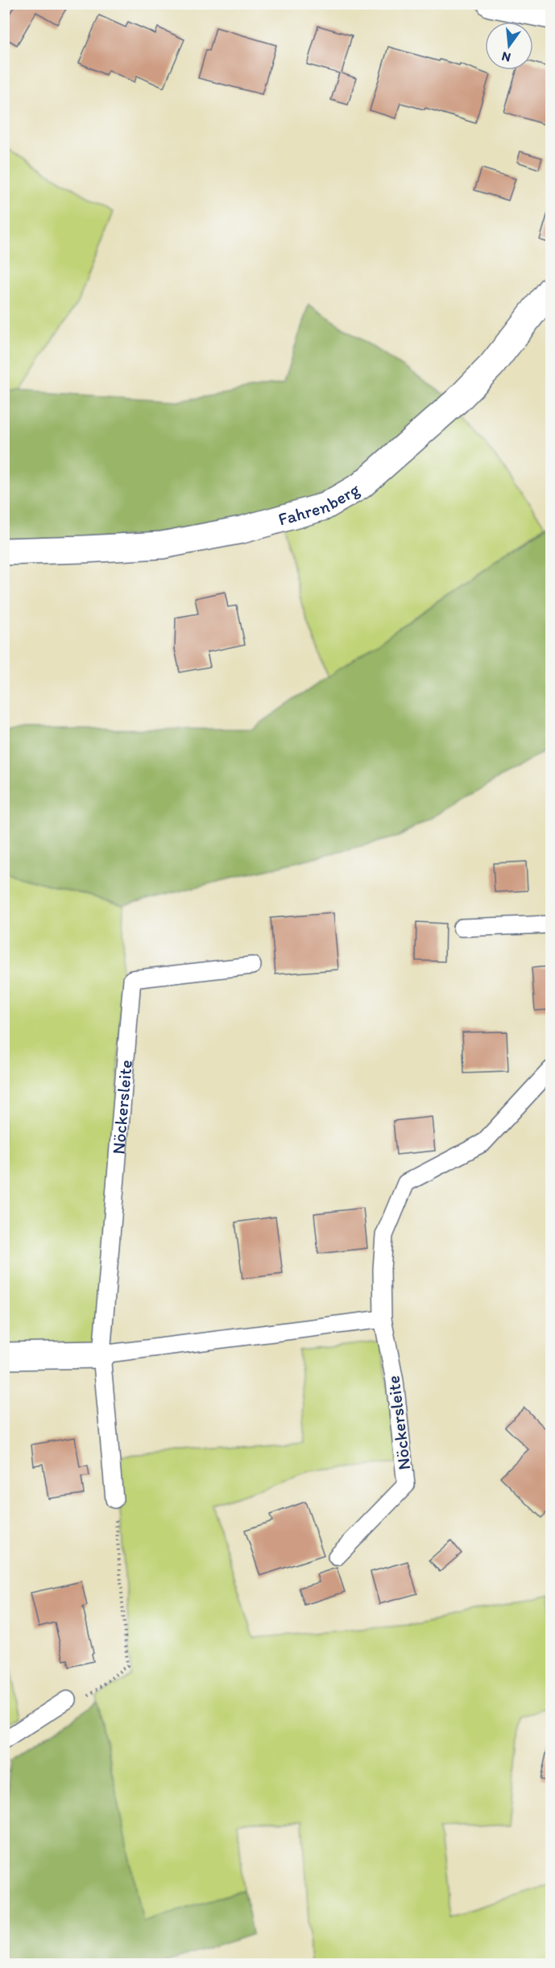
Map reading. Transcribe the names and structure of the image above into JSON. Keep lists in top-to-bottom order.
{
  "streets": {
    "street": ["Fahrenberg"],
    "lane": ["Nöckersleite"]
  },
  "north": "bottom"
}
